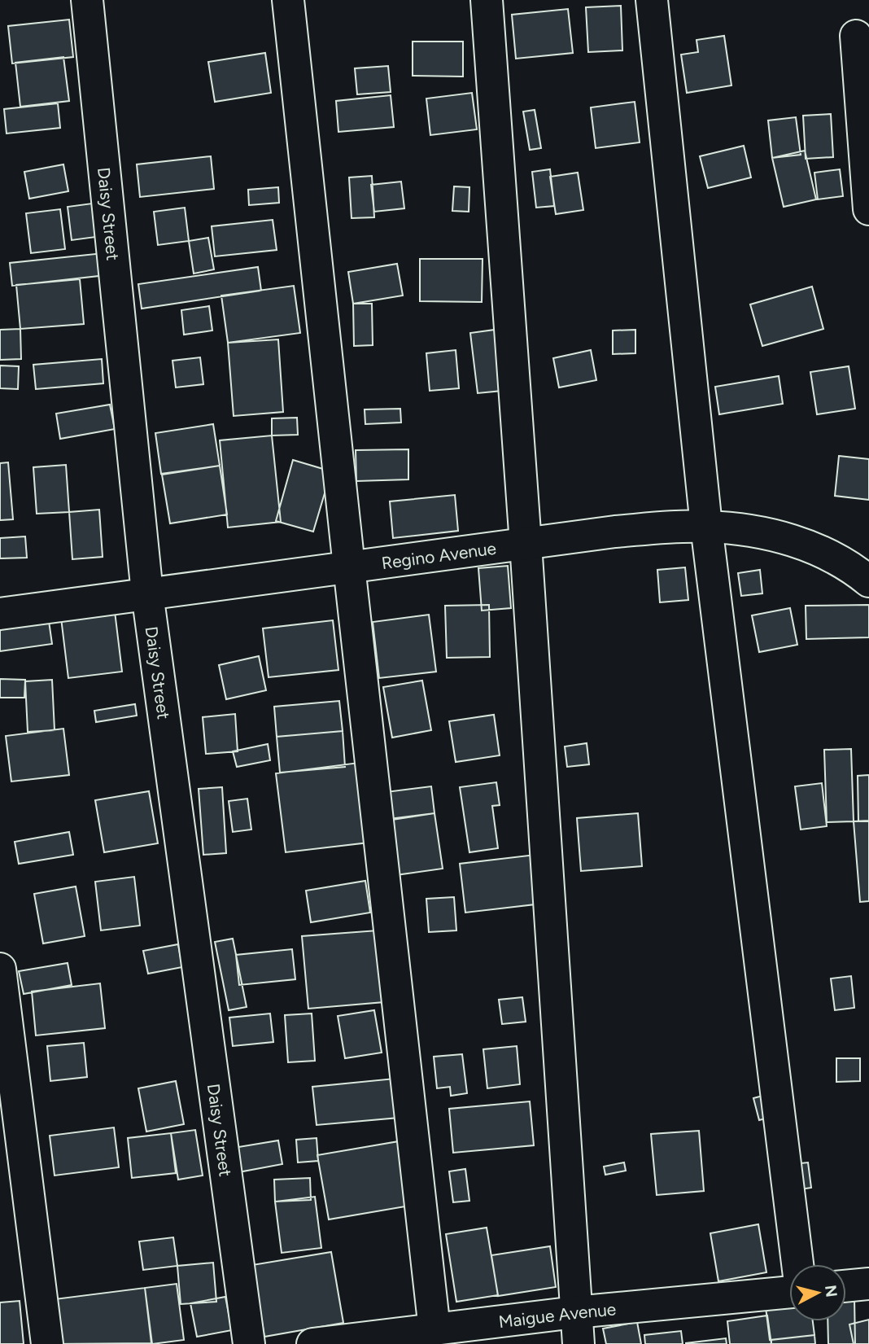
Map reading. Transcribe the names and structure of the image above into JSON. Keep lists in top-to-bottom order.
{
  "streets": {
    "street": ["Daisy Street", "Regino Avenue", "Maigue Avenue"]
  },
  "crossings": [
    ["Daisy Street", "Regino Avenue"]
  ],
  "north": "right"
}
